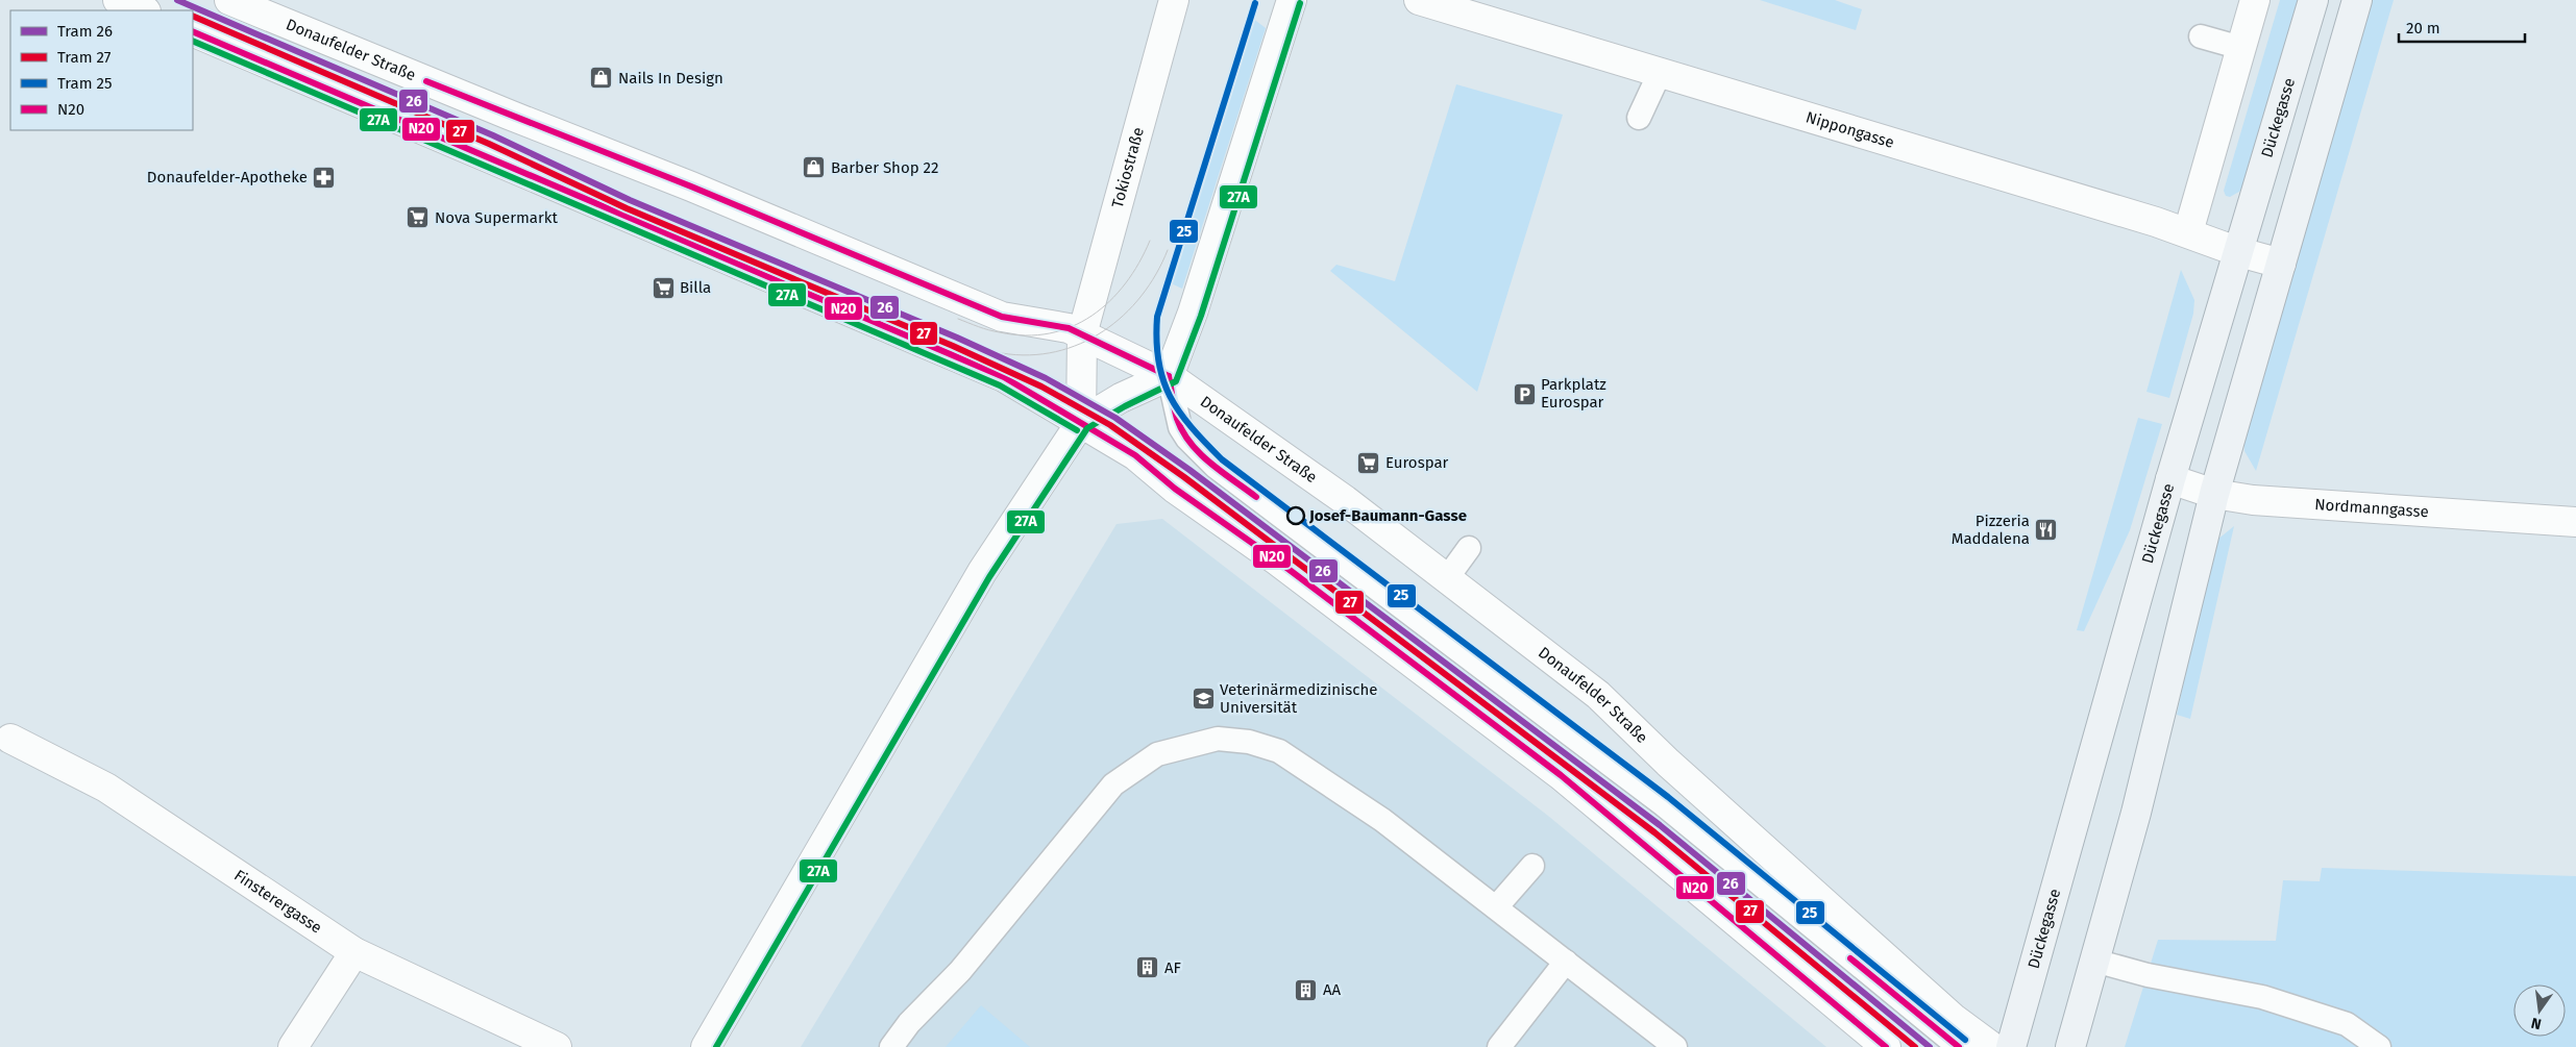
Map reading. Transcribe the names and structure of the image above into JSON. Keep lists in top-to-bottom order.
{
  "streets": {
    "main road": [
      "Donaufelder Straße",
      "Dückegasse",
      "Nippongasse",
      "Tokiostraße",
      "Nordmanngasse",
      "Finsterergasse"
    ]
  },
  "crossings": [
    ["Donaufelder Straße", "Tokiostraße"],
    ["Dückegasse", "Nippongasse"],
    ["Dückegasse", "Nordmanngasse"]
  ],
  "places": {
    "shop": ["Nails In Design", "Barber Shop 22"],
    "pharmacy": ["Donaufelder-Apotheke"],
    "supermarket": ["Nova Supermarkt", "Billa", "Eurospar"],
    "parking": ["Parkplatz Eurospar"],
    "other": ["Josef-Baumann-Gasse"],
    "restaurant": ["Pizzeria Maddalena"],
    "school or university": ["Veterinärmedizinische Universität"],
    "building": ["AF", "AA"]
  },
  "lines": [
    "tram line 26",
    "tram line 25",
    "transit line 27A",
    "tram line 27",
    "transit line N20"
  ],
  "legend": [
    "Tram 26",
    "Tram 27",
    "Tram 25",
    "N20"
  ],
  "scale_bar": "20 m",
  "north": "bottom"
}
